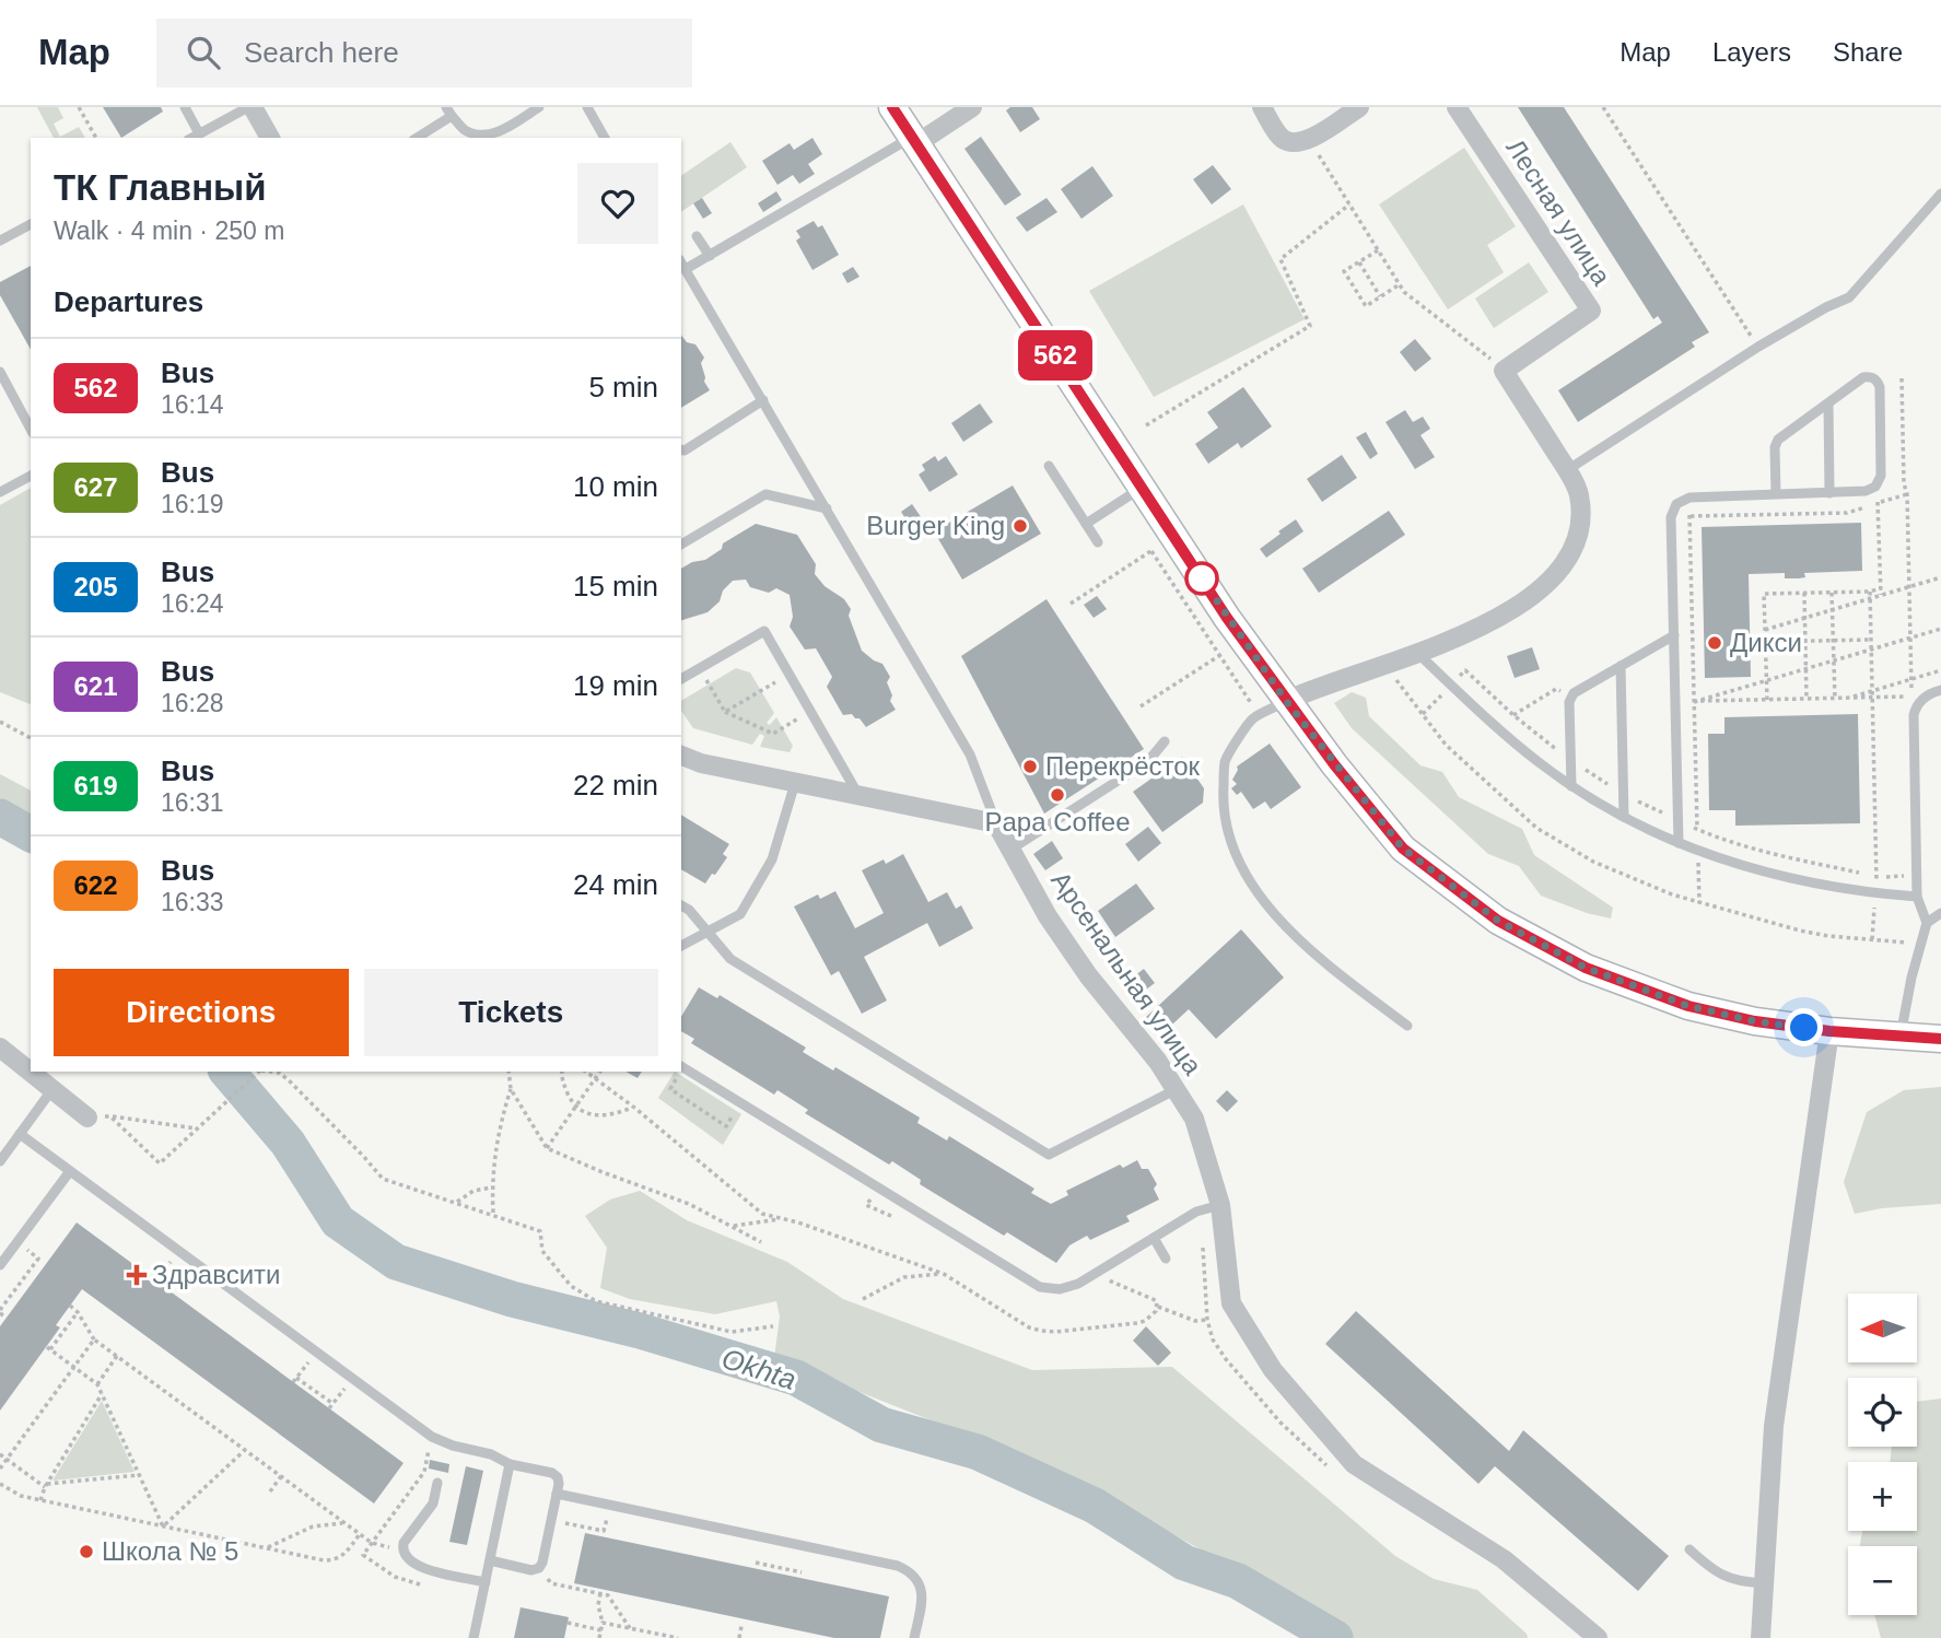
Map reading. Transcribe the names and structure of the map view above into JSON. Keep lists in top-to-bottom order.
{
  "streets": {
    "street": ["Лесная улица", "Арсенальная улица"]
  },
  "water": ["Okhta"],
  "places": {
    "other": [
      "Burger King",
      "Дикси",
      "Перекрёсток",
      "Papa Coffee",
      "Школа № 5"
    ],
    "health": ["Здравсити"]
  },
  "lines": ["bus line 562"],
  "north": "left",
  "page": {
    "header": "Map",
    "search": "Search here",
    "nav": ["Map", "Layers", "Share"],
    "on_map": "562",
    "heading": [
      ["ТК Главный", "Walk · 4 min · 250 m"],
      "Departures"
    ],
    "list": [
      {
        "mark": "562",
        "name": "Bus",
        "note": "16:14",
        "value": "5 min"
      },
      {
        "mark": "627",
        "name": "Bus",
        "note": "16:19",
        "value": "10 min"
      },
      {
        "mark": "205",
        "name": "Bus",
        "note": "16:24",
        "value": "15 min"
      },
      {
        "mark": "621",
        "name": "Bus",
        "note": "16:28",
        "value": "19 min"
      },
      {
        "mark": "619",
        "name": "Bus",
        "note": "16:31",
        "value": "22 min"
      },
      {
        "mark": "622",
        "name": "Bus",
        "note": "16:33",
        "value": "24 min"
      }
    ],
    "buttons": ["Directions", "Tickets"],
    "map_buttons": ["+", "−"]
  }
}
